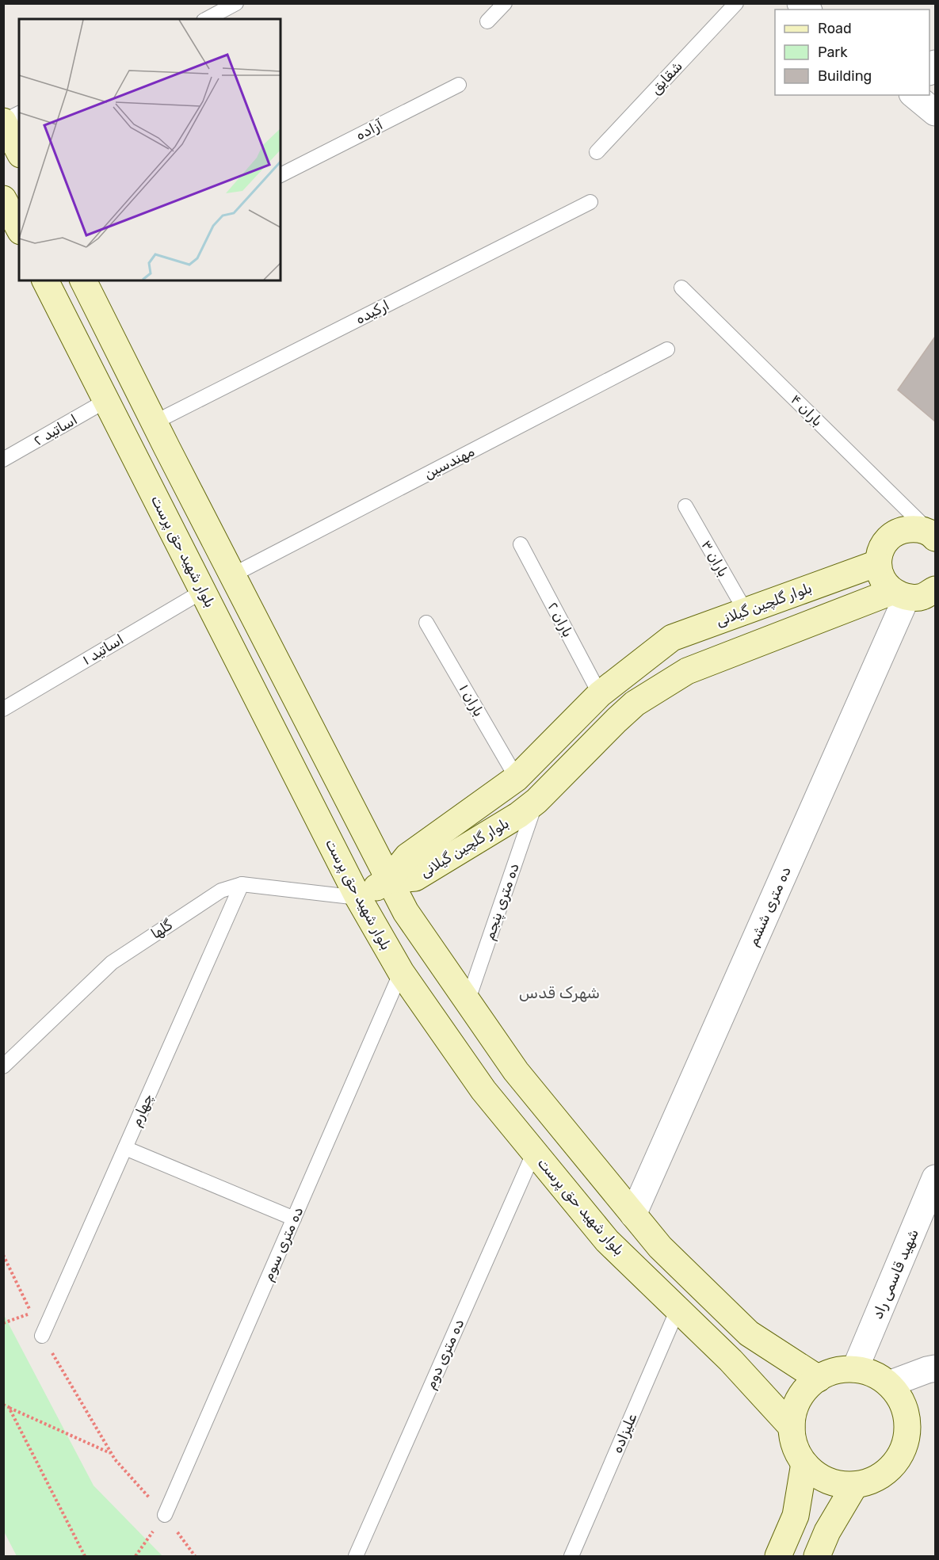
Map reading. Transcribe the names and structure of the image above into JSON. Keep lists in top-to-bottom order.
{
  "streets": {
    "street": [
      "بلوار شهید حق پرست",
      "بلوار گلچین گیلانی",
      "ده متری ششم",
      "شهید قاسمی راد"
    ],
    "lane": [
      "شقایق",
      "آزاده",
      "ارکیده",
      "باران ۴",
      "اساتید ۲",
      "مهندسین",
      "باران ۳",
      "باران ۲",
      "اساتید ۱",
      "باران ۱",
      "ده متری پنجم",
      "گلها",
      "چهارم",
      "ده متری سوم",
      "ده متری دوم",
      "علیزاده"
    ]
  },
  "crossings": [
    ["اساتید ۲", "بلوار شهید حق پرست"],
    ["بلوار شهید حق پرست", "اساتید ۱"],
    ["بلوار شهید حق پرست", "گلها"],
    ["بلوار شهید حق پرست", "ده متری سوم"],
    ["بلوار شهید حق پرست", "شهید قاسمی راد"],
    ["بلوار شهید حق پرست", "ده متری دوم"],
    ["بلوار شهید حق پرست", "علیزاده"],
    ["باران ۳", "بلوار گلچین گیلانی"],
    ["بلوار گلچین گیلانی", "باران ۲"],
    ["بلوار گلچین گیلانی", "باران ۱"],
    ["بلوار گلچین گیلانی", "ده متری پنجم"],
    ["بلوار گلچین گیلانی", "ده متری ششم"],
    ["گلها", "چهارم"]
  ],
  "districts": ["شهرک قدس"],
  "legend": ["Road", "Park", "Building"]
}
